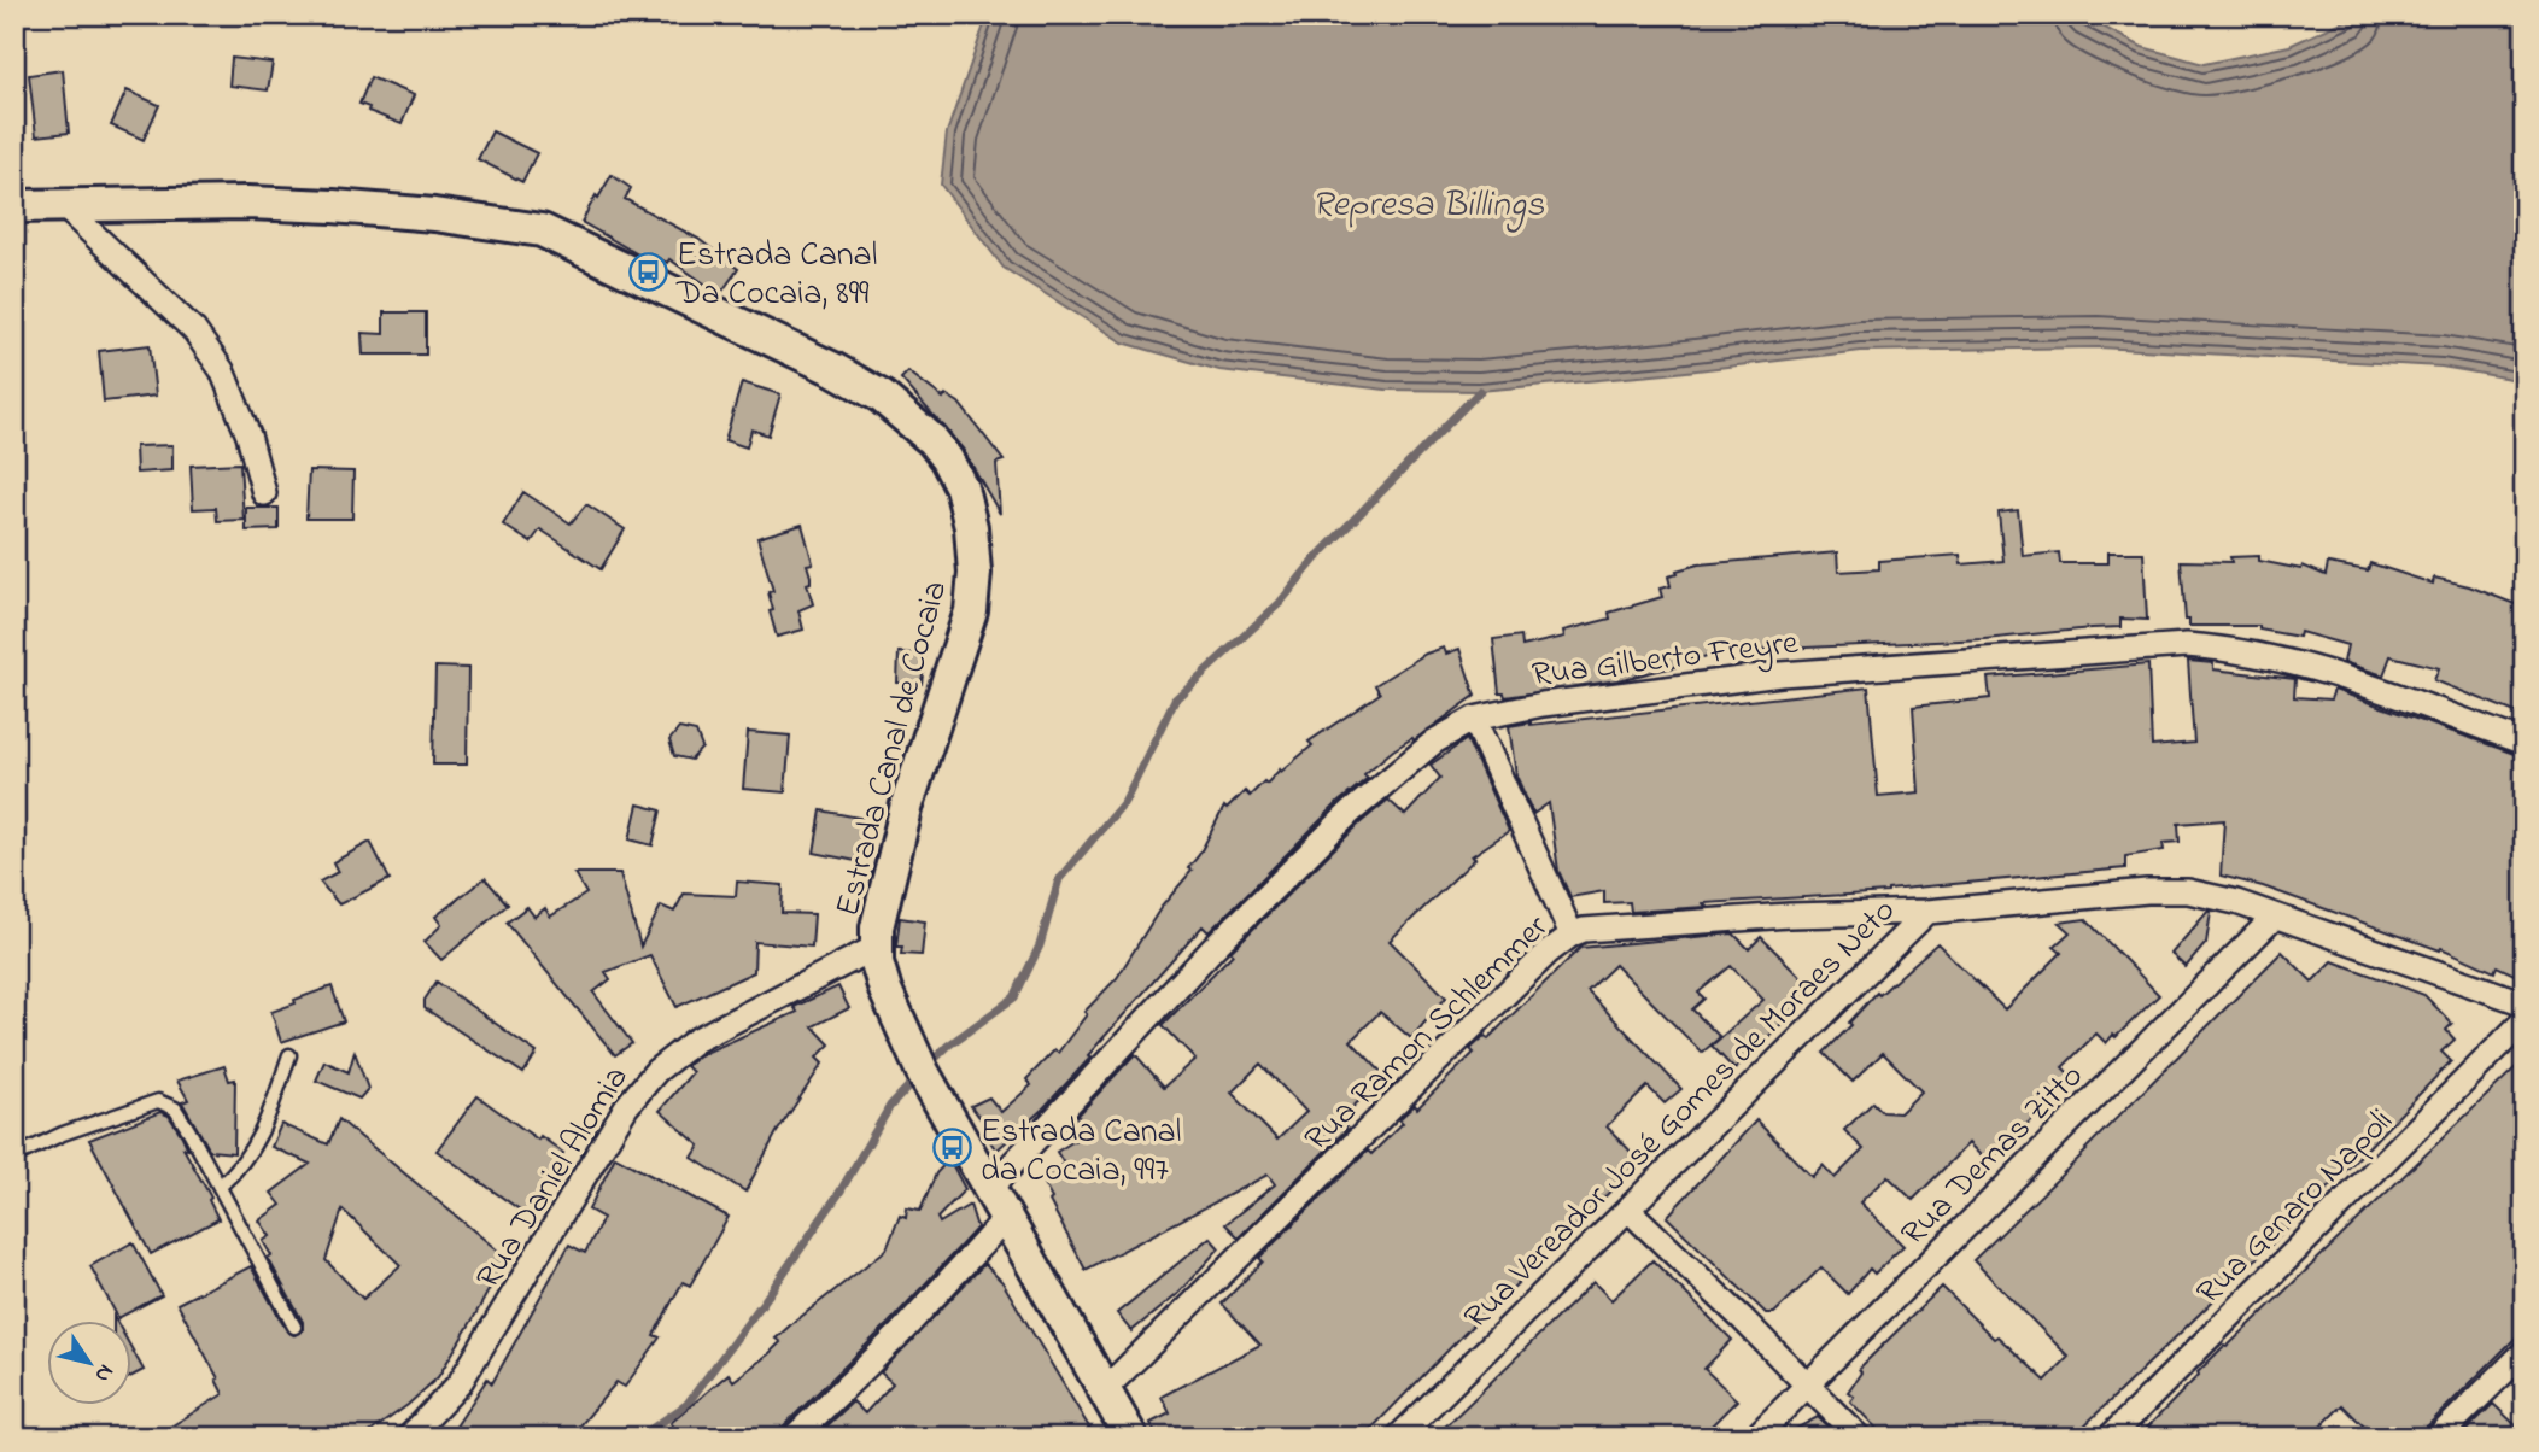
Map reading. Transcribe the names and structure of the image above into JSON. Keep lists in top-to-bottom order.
{
  "streets": {
    "main road": ["Estrada Canal de Cocaia"],
    "street": [
      "Rua Gilberto Freyre",
      "Rua Ramon Schlemmer",
      "Rua Vereador José Gomes de Moraes Neto",
      "Rua Demas Zitto",
      "Rua Daniel Alomia",
      "Rua Genaro Napoli"
    ]
  },
  "crossings": [
    ["Rua Gilberto Freyre", "Estrada Canal de Cocaia"],
    ["Estrada Canal de Cocaia", "Rua Ramon Schlemmer"],
    ["Estrada Canal de Cocaia", "Rua Daniel Alomia"],
    ["Rua Ramon Schlemmer", "Rua Vereador José Gomes de Moraes Neto"],
    ["Rua Vereador José Gomes de Moraes Neto", "Rua Demas Zitto"]
  ],
  "water": ["Represa Billings"],
  "places": {
    "bus stop": ["Estrada Canal Da Cocaia, 899", "Estrada Canal da Cocaia, 997"]
  },
  "north": "bottom right"
}
